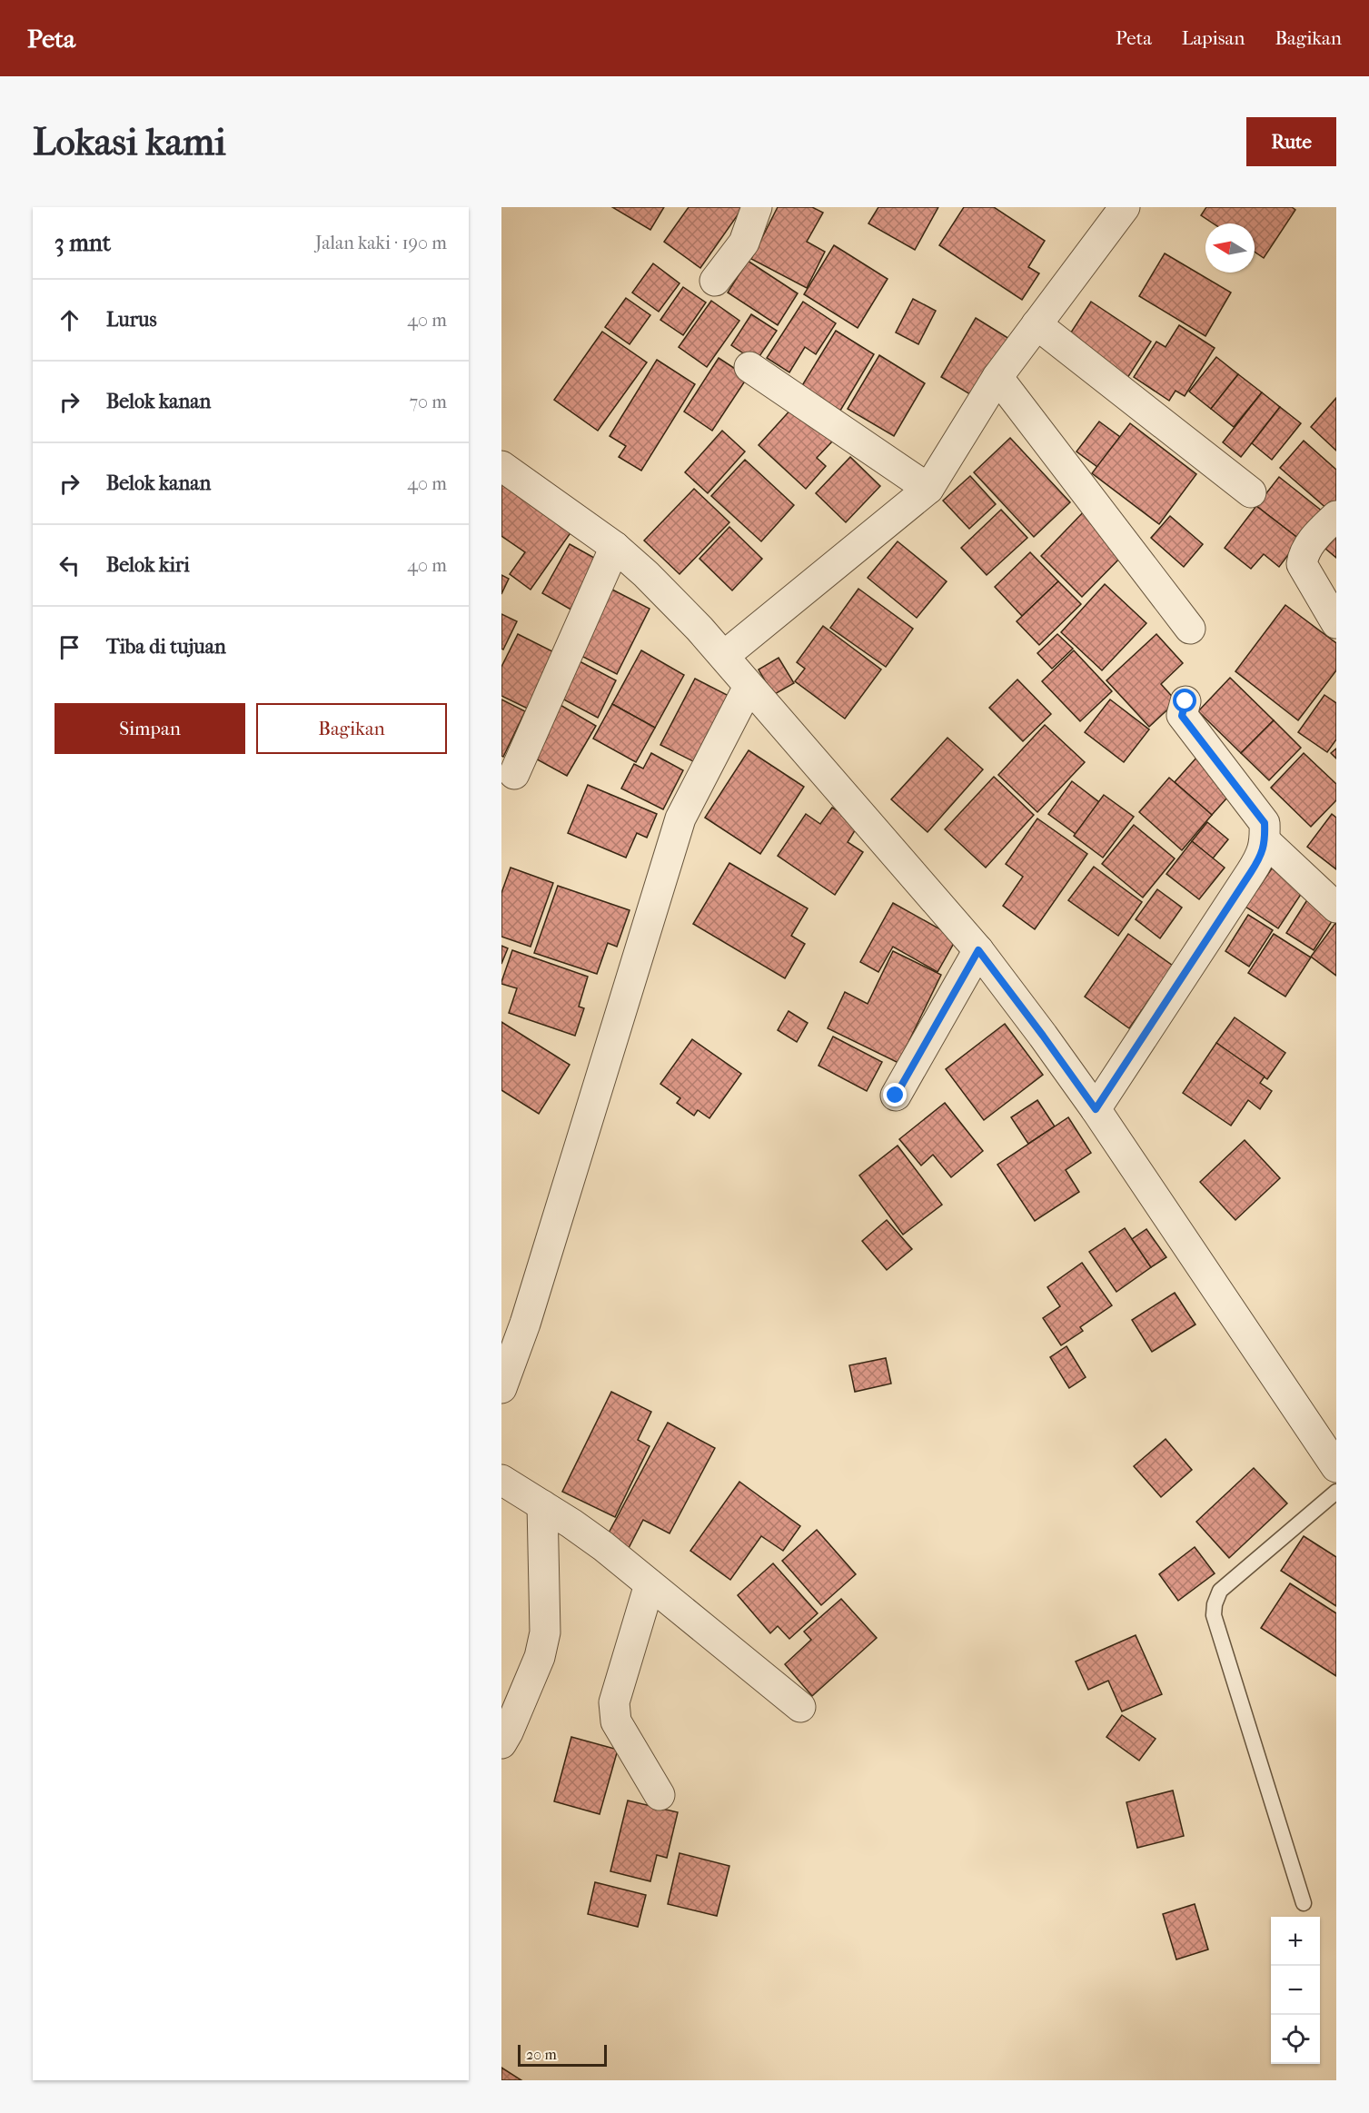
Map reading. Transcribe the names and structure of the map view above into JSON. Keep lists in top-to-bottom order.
{
  "scale_bar": "20 m",
  "north": "left",
  "page": {
    "header": "Peta",
    "nav": ["Peta", "Lapisan", "Bagikan"],
    "buttons": [
      "Rute",
      ["Simpan", "Bagikan"]
    ],
    "title": "Lokasi kami",
    "heading": ["3 mnt", "Jalan kaki · 190 m"],
    "list": [
      ["Lurus", "40 m"],
      ["Belok kanan", "70 m"],
      ["Belok kanan", "40 m"],
      ["Belok kiri", "40 m"],
      "Tiba di tujuan"
    ],
    "map_buttons": ["+", "−"],
    "scale": "20 m"
  }
}
